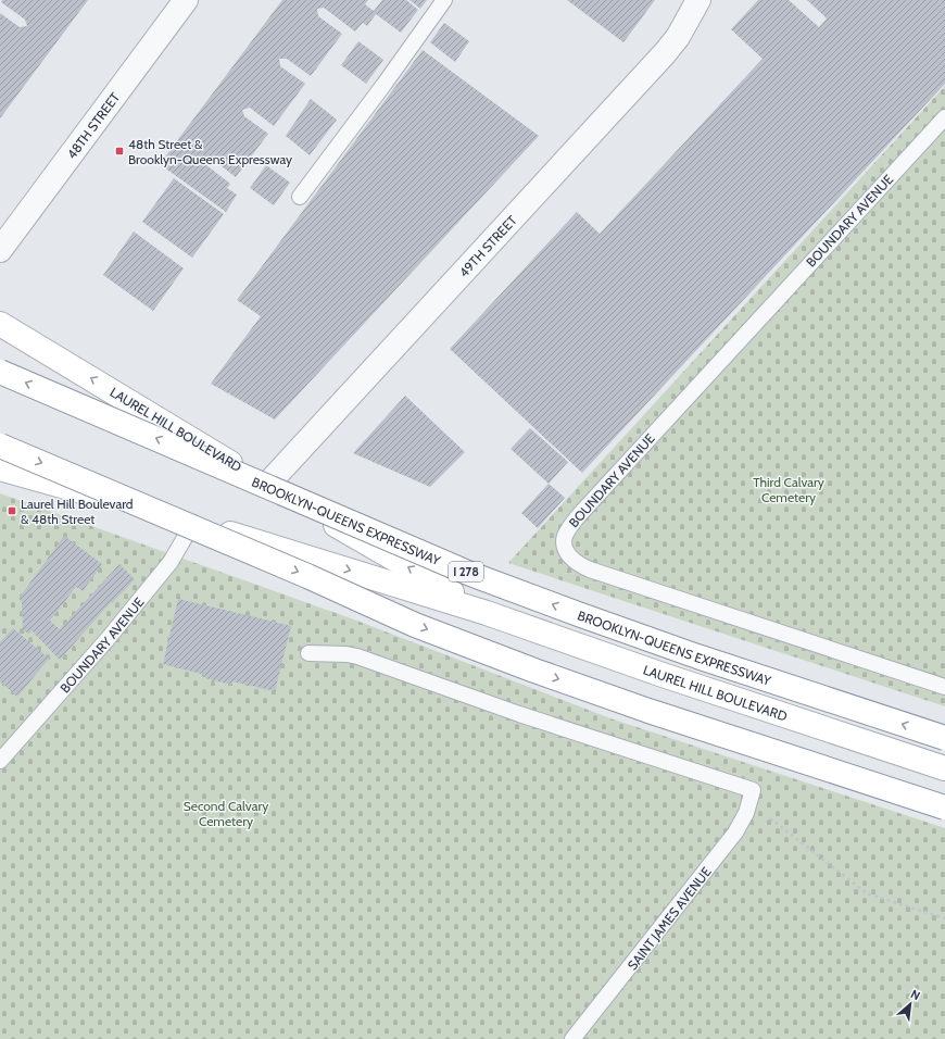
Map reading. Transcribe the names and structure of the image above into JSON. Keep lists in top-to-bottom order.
{
  "streets": {
    "main road": ["LAUREL HILL BOULEVARD", "BROOKLYN-QUEENS EXPRESSWAY", "I 278"],
    "street": ["48TH STREET", "49TH STREET"],
    "lane": ["BOUNDARY AVENUE", "SAINT JAMES AVENUE"]
  },
  "crossings": [
    ["BOUNDARY AVENUE", "LAUREL HILL BOULEVARD"],
    ["49TH STREET", "LAUREL HILL BOULEVARD"]
  ],
  "parks": ["Third Calvary Cemetery", "Second Calvary Cemetery"],
  "places": {
    "transit": ["48th Street & Brooklyn-Queens Expressway", "Laurel Hill Boulevard & 48th Street"]
  },
  "north": "top right"
}
